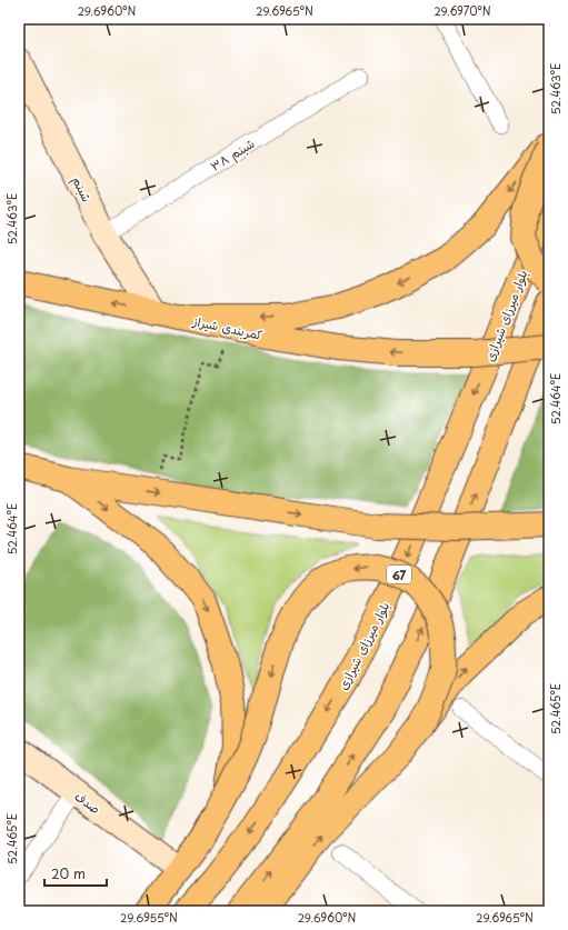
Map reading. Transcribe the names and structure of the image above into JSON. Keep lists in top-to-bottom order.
{
  "streets": {
    "main road": ["بلوار میرزای شیرازی", "کمربندی شیراز", "67"],
    "street": ["شبنم ۳۸", "شبنم", "صدف"]
  },
  "crossings": [
    ["شبنم ۳۸", "شبنم"],
    ["شبنم", "کمربندی شیراز"]
  ],
  "scale_bar": "20 m",
  "coordinates": [
    "29.6960°N",
    "29.6965°N",
    "29.6970°N",
    "52.463°E",
    "52.464°E",
    "52.465°E",
    "29.6955°N"
  ]
}
